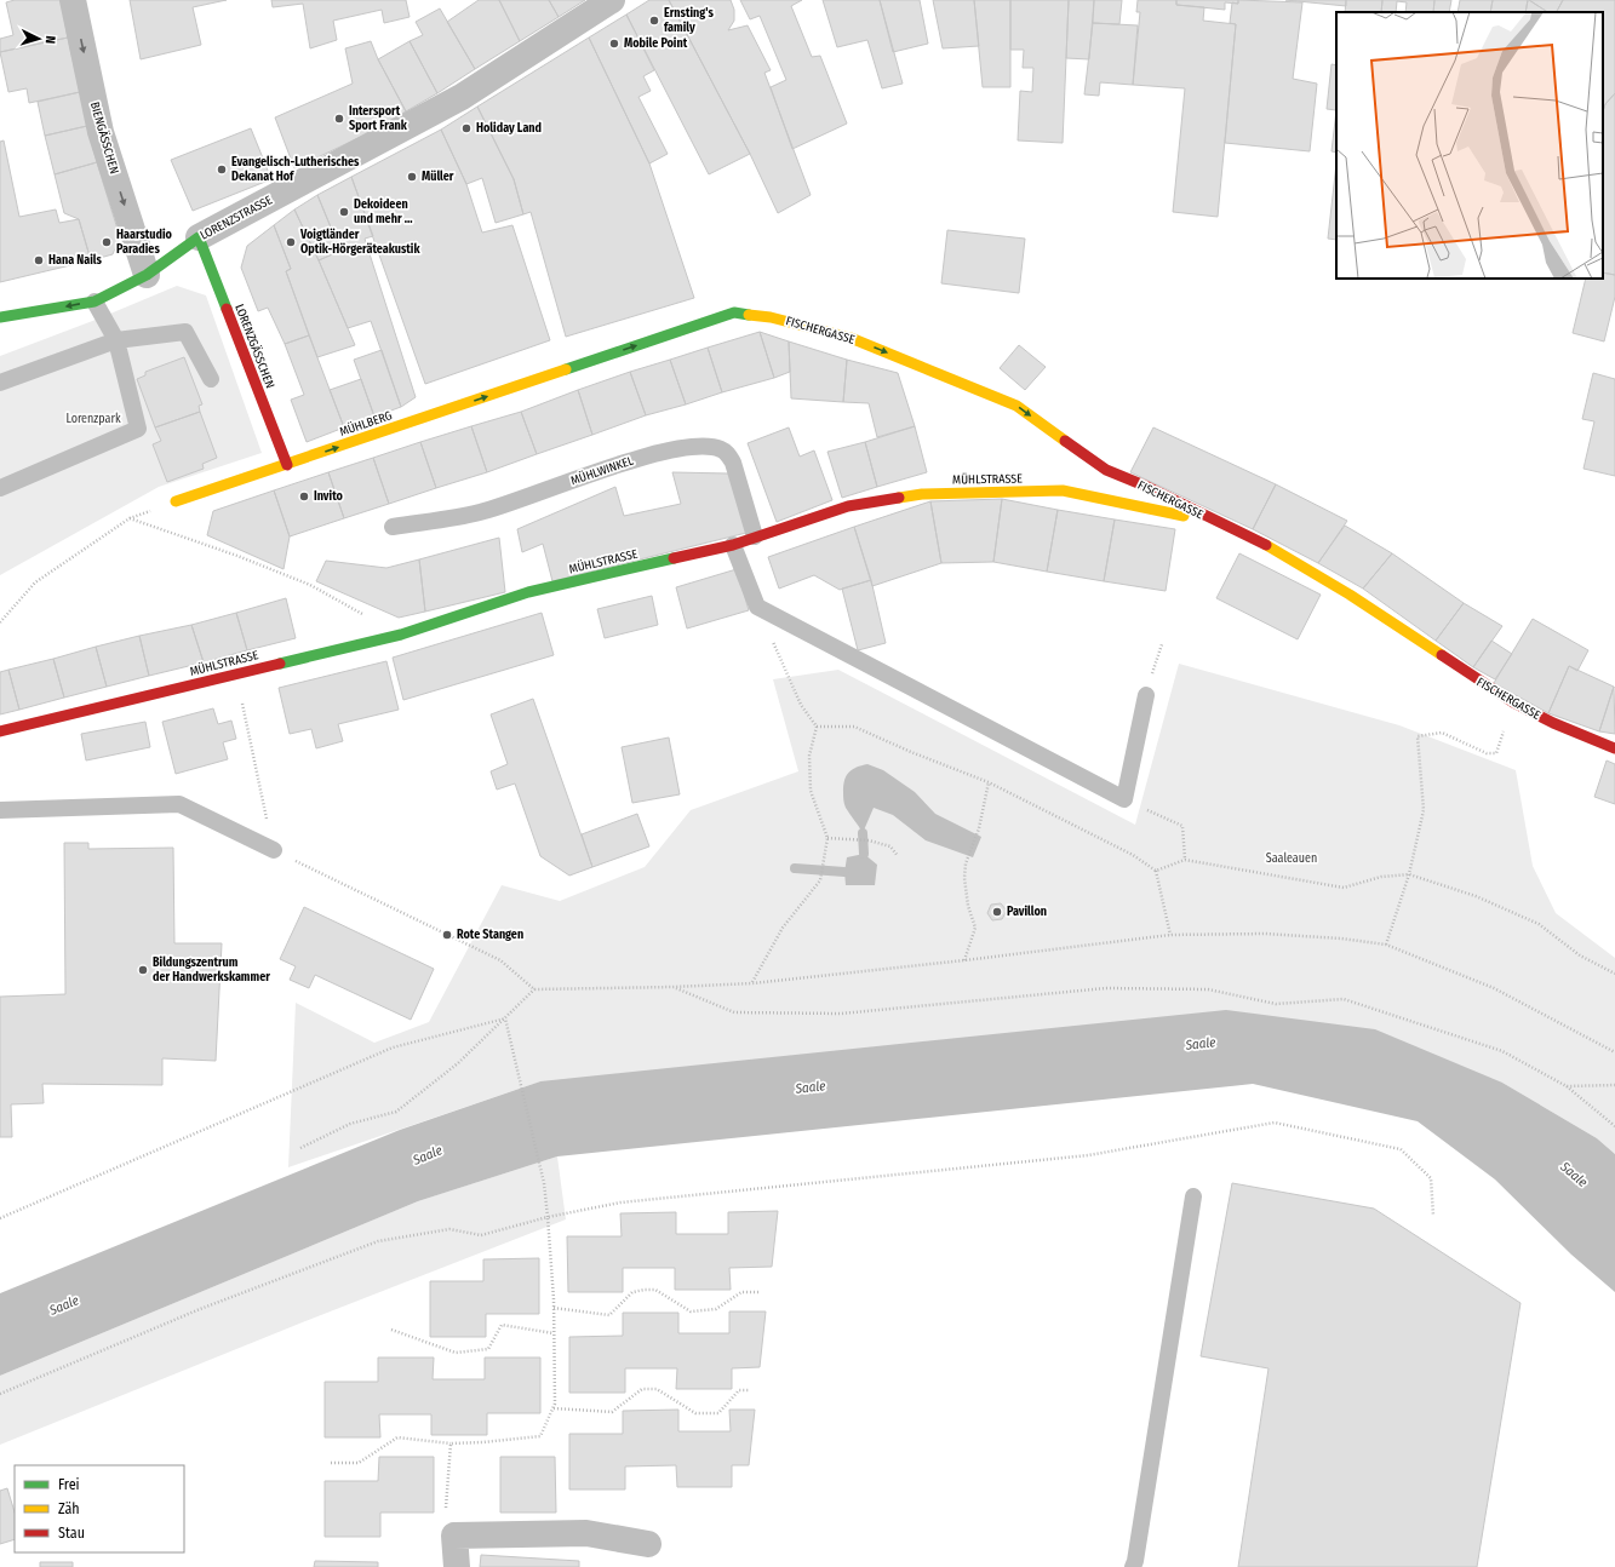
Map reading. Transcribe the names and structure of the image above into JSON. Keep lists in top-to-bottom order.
{
  "streets": {
    "street": [
      "BIENGÄSSCHEN",
      "LORENZSTRASSE",
      "FISCHERGASSE",
      "LORENZGÄSSCHEN",
      "MÜHLBERG",
      "MÜHLSTRASSE"
    ],
    "lane": ["MÜHLWINKEL"]
  },
  "crossings": [
    ["BIENGÄSSCHEN", "LORENZSTRASSE"],
    ["LORENZSTRASSE", "LORENZGÄSSCHEN"],
    ["FISCHERGASSE", "MÜHLBERG"],
    ["FISCHERGASSE", "MÜHLSTRASSE"],
    ["LORENZGÄSSCHEN", "MÜHLBERG"],
    ["MÜHLWINKEL", "MÜHLSTRASSE"]
  ],
  "one_way": ["BIENGÄSSCHEN", "FISCHERGASSE", "MÜHLBERG"],
  "water": ["Saale"],
  "parks": ["Lorenzpark", "Saaleauen"],
  "places": [
    "Ernsting's family",
    "Mobile Point",
    "Intersport Sport Frank",
    "Holiday Land",
    "Evangelisch-Lutherisches Dekanat Hof",
    "Müller",
    "Dekoideen und mehr ...",
    "Haarstudio Paradies",
    "Voigtländer Optik-Hörgeräteakustik",
    "Hana Nails",
    "Invito",
    "Pavillon",
    "Rote Stangen",
    "Bildungszentrum der Handwerkskammer"
  ],
  "legend": ["Frei", "Zäh", "Stau"],
  "north": "right"
}
